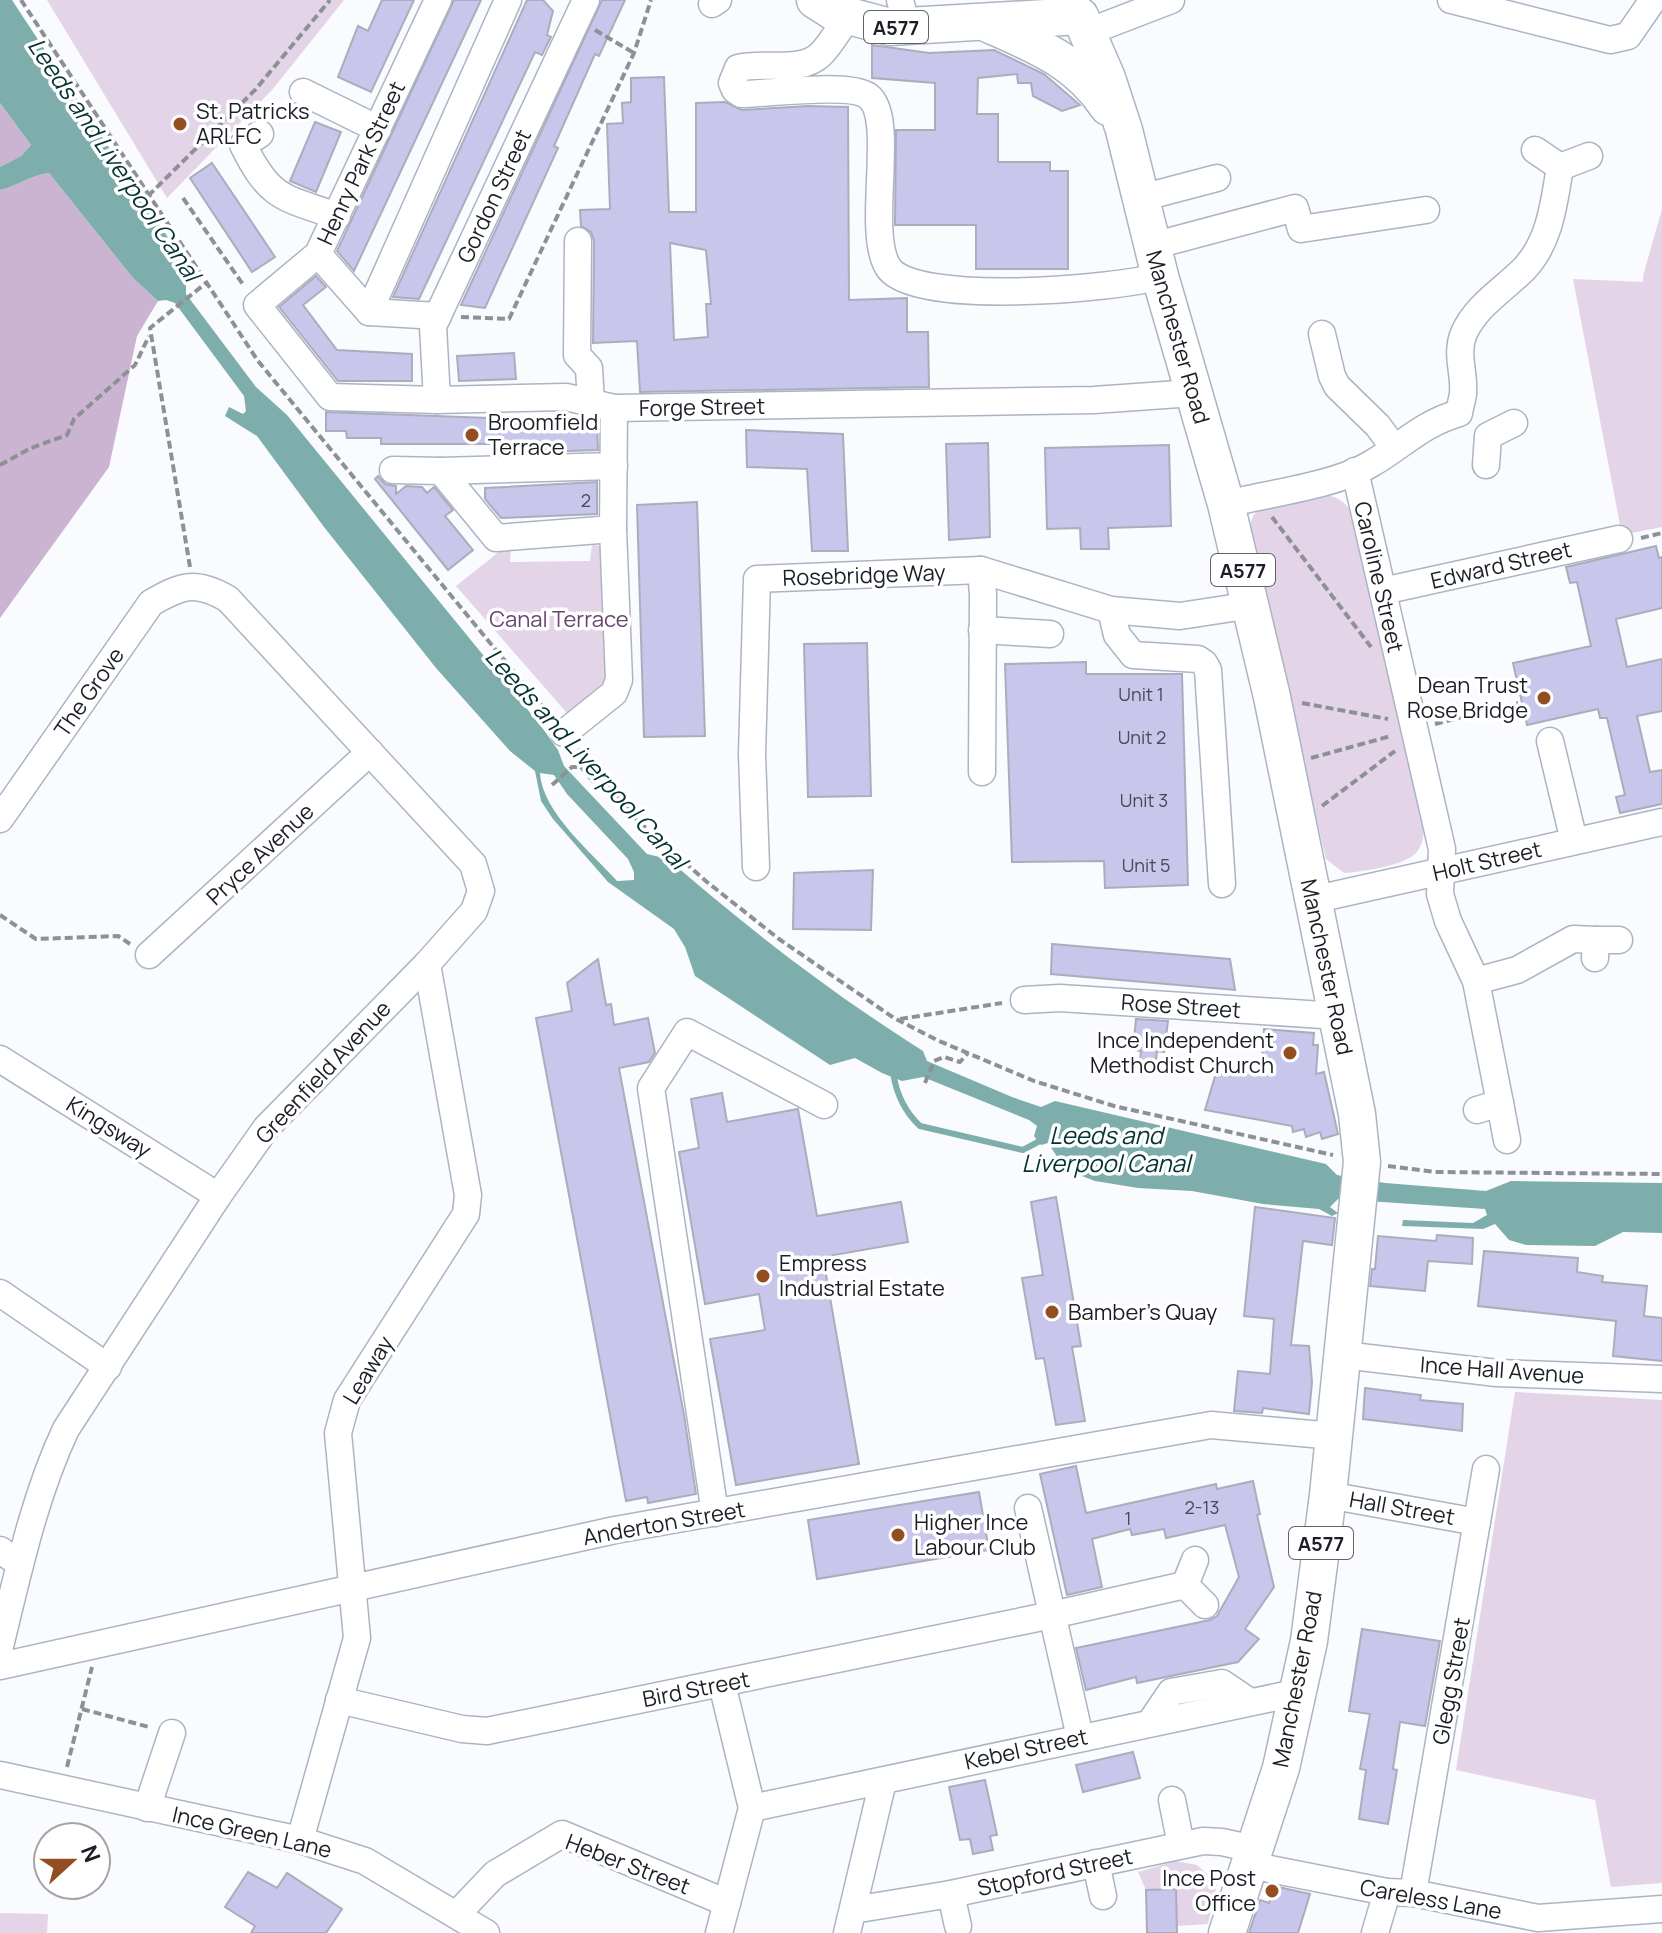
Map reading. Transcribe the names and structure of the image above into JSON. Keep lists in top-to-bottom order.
{
  "streets": {
    "highway": ["A577", "Manchester Road"],
    "street": [
      "Henry Park Street",
      "Gordon Street",
      "Forge Street",
      "Edward Street",
      "Rosebridge Way",
      "Caroline Street",
      "The Grove",
      "Pryce Avenue",
      "Holt Street",
      "Rose Street",
      "Greenfield Avenue",
      "Kingsway",
      "Leaway",
      "Ince Hall Avenue",
      "Hall Street",
      "Anderton Street",
      "Glegg Street",
      "Bird Street",
      "Kebel Street",
      "Ince Green Lane",
      "Heber Street",
      "Stopford Street",
      "Careless Lane"
    ]
  },
  "crossings": [
    ["A577", "Manchester Road"],
    ["Henry Park Street", "Forge Street"],
    ["Gordon Street", "Forge Street"],
    ["Manchester Road", "Forge Street"],
    ["Manchester Road", "Rosebridge Way"],
    ["Manchester Road", "Holt Street"],
    ["Manchester Road", "Rose Street"],
    ["Manchester Road", "Ince Hall Avenue"],
    ["Manchester Road", "Hall Street"],
    ["Manchester Road", "Anderton Street"],
    ["Manchester Road", "Kebel Street"],
    ["Manchester Road", "Stopford Street"],
    ["Manchester Road", "Careless Lane"],
    ["Edward Street", "Caroline Street"],
    ["Caroline Street", "Holt Street"],
    ["The Grove", "Greenfield Avenue"],
    ["Pryce Avenue", "Greenfield Avenue"],
    ["Greenfield Avenue", "Kingsway"],
    ["Greenfield Avenue", "Leaway"],
    ["Leaway", "Anderton Street"],
    ["Leaway", "Bird Street"],
    ["Leaway", "Ince Green Lane"],
    ["Hall Street", "Glegg Street"],
    ["Glegg Street", "Careless Lane"],
    ["Ince Green Lane", "Heber Street"],
    ["Stopford Street", "Careless Lane"]
  ],
  "water": ["Leeds and Liverpool Canal"],
  "parks": ["Canal Terrace"],
  "places": [
    "St. Patricks ARLFC",
    "Broomfield Terrace",
    "Dean Trust Rose Bridge",
    "Ince Independent Methodist Church",
    "Empress Industrial Estate",
    "Bamber's Quay",
    "Higher Ince Labour Club",
    "Ince Post Office"
  ],
  "house_numbers": [
    "2",
    "Unit 1",
    "Unit 2",
    "Unit 3",
    "Unit 5",
    "2-13",
    "1"
  ],
  "north": "right"
}
